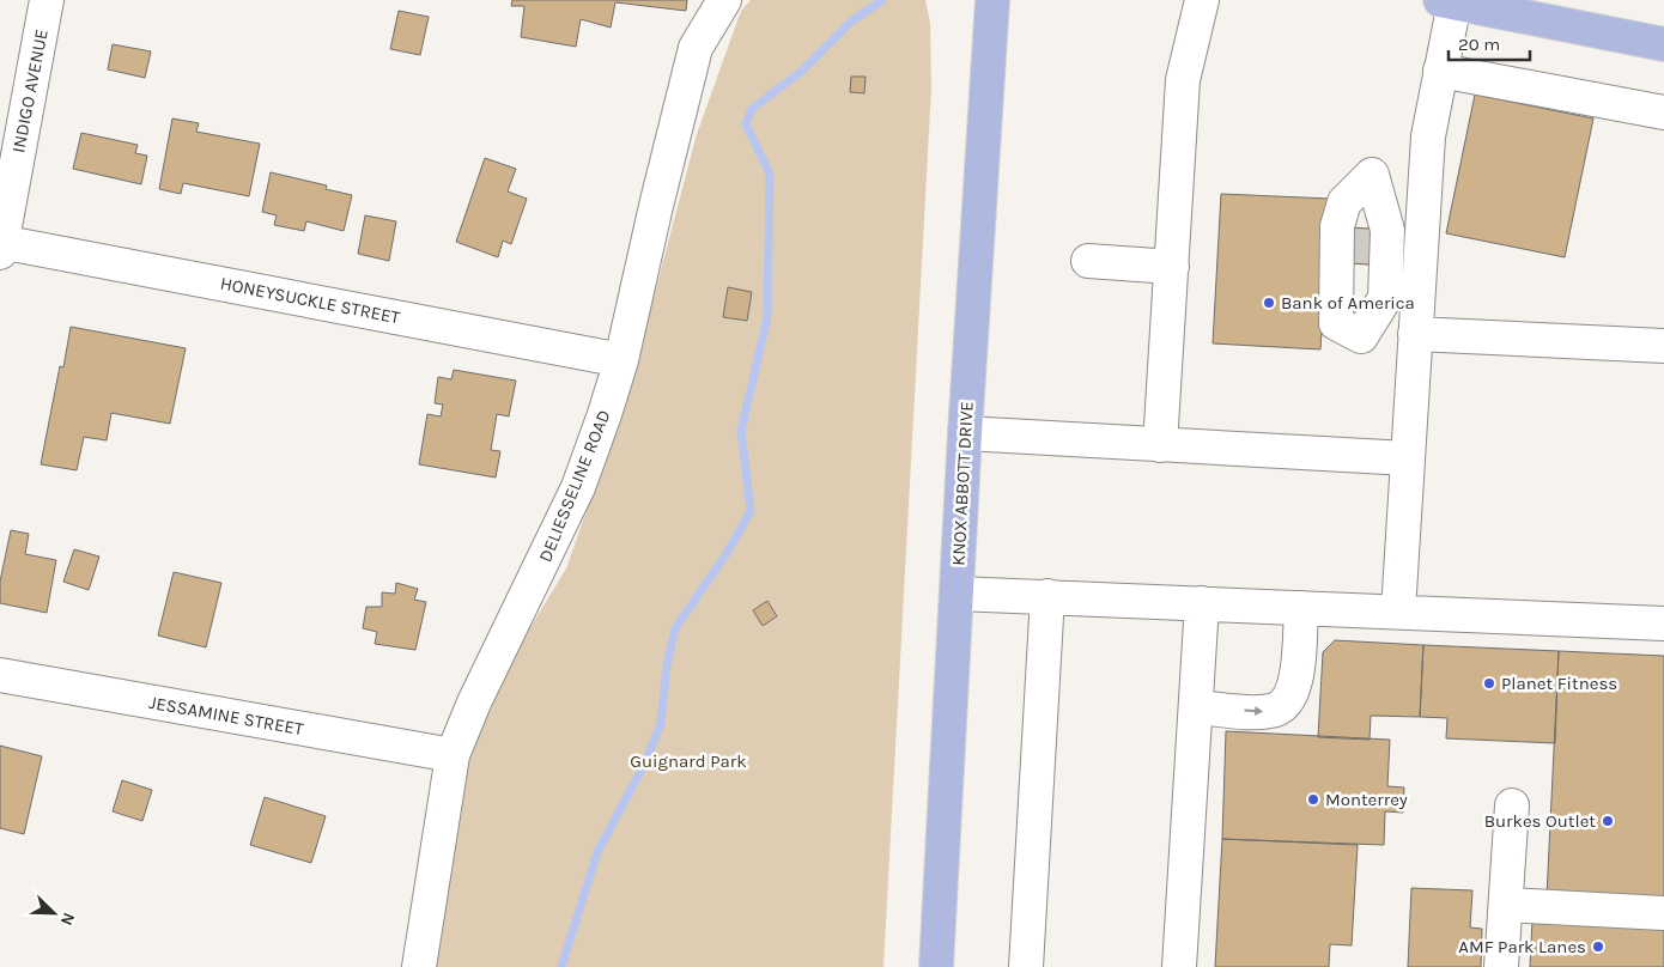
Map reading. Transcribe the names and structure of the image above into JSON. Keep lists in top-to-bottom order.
{
  "streets": {
    "main road": ["KNOX ABBOTT DRIVE"],
    "street": [
      "INDIGO AVENUE",
      "HONEYSUCKLE STREET",
      "DELIESSELINE ROAD",
      "JESSAMINE STREET"
    ]
  },
  "crossings": [
    ["INDIGO AVENUE", "HONEYSUCKLE STREET"],
    ["HONEYSUCKLE STREET", "DELIESSELINE ROAD"],
    ["DELIESSELINE ROAD", "JESSAMINE STREET"]
  ],
  "parks": ["Guignard Park"],
  "places": [
    "Bank of America",
    "Planet Fitness",
    "Monterrey",
    "Burkes Outlet",
    "AMF Park Lanes"
  ],
  "scale_bar": "20 m",
  "north": "bottom right"
}
